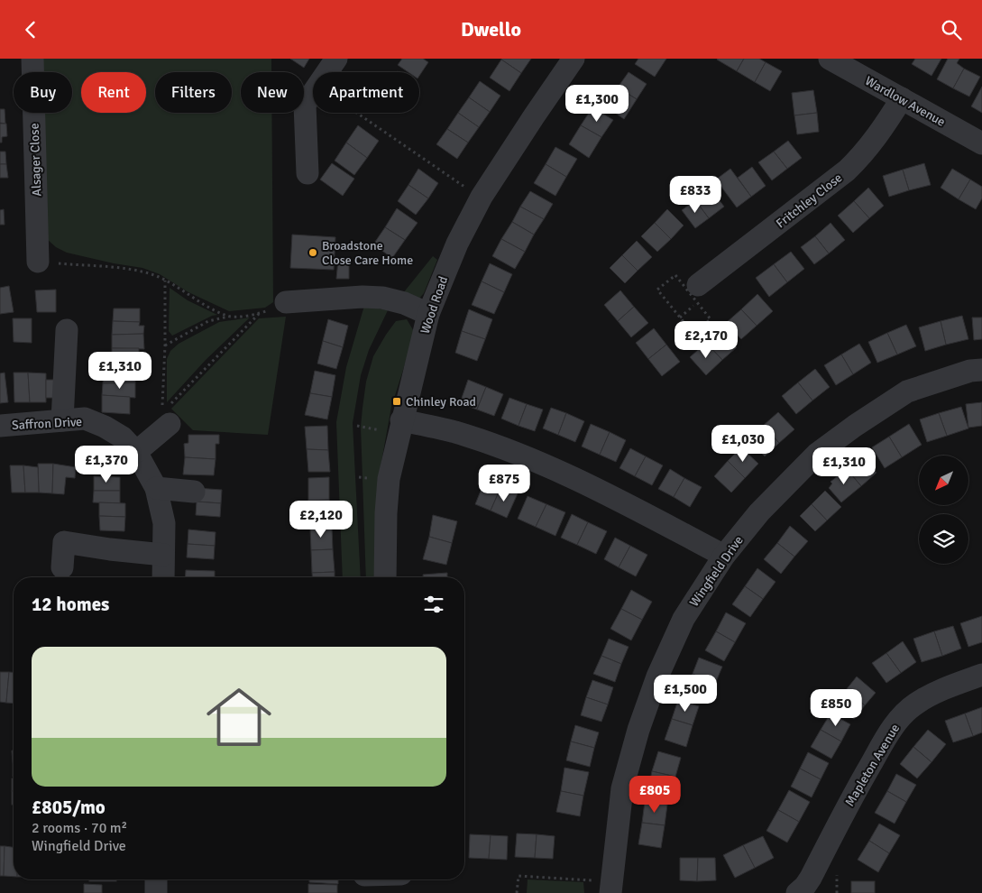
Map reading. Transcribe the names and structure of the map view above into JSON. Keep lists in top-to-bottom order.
{
  "streets": {
    "street": [
      "Wardlow Avenue",
      "Alsager Close",
      "Fritchley Close",
      "Wood Road",
      "Saffron Drive",
      "Wingfield Drive",
      "Mapleton Avenue"
    ]
  },
  "crossings": [
    ["Wardlow Avenue", "Fritchley Close"]
  ],
  "places": {
    "other": ["Broadstone Close Care Home"],
    "transit": ["Chinley Road"]
  },
  "north": "bottom left",
  "page": {
    "header": "Dwello",
    "chip": [
      "Buy",
      "Rent",
      "Filters",
      "New",
      "Apartment"
    ],
    "price": [
      "£1,300",
      "£833",
      "£2,170",
      "£1,310",
      "£1,030",
      "£1,370",
      "£1,310",
      "£875",
      "£2,120",
      "£1,500",
      "£850",
      "£805"
    ],
    "heading": "12 homes",
    "list": [
      {
        "name": "£805/mo",
        "note": "2 rooms · 70 m² · Wingfield Drive"
      }
    ]
  }
}
